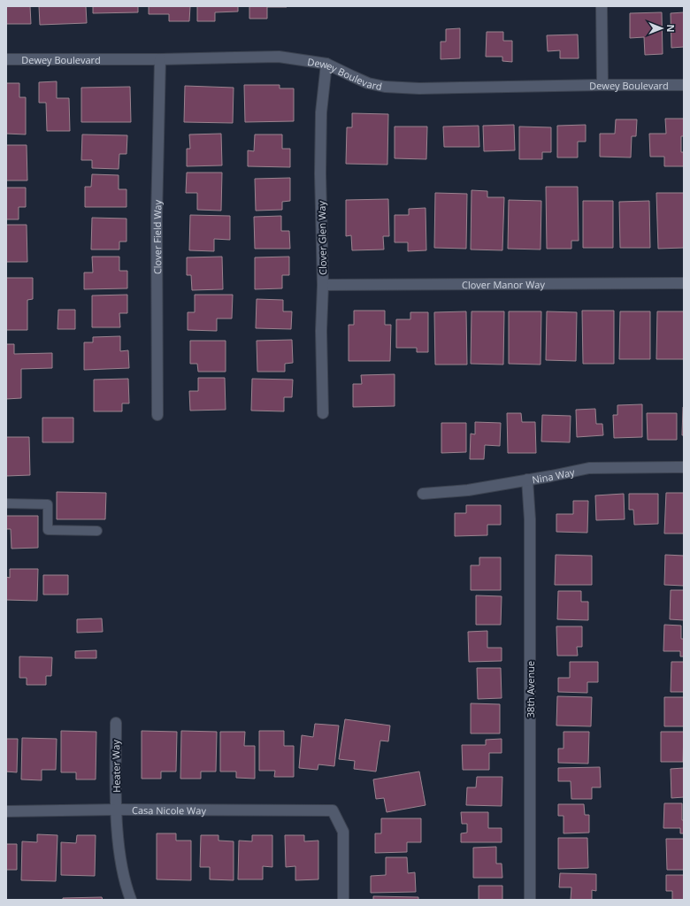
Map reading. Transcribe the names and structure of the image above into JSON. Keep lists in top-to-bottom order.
{
  "streets": {
    "street": [
      "Dewey Boulevard",
      "Clover Field Way",
      "Clover Glen Way",
      "Clover Manor Way",
      "Nina Way",
      "38th Avenue",
      "Heater Way",
      "Casa Nicole Way"
    ]
  },
  "crossings": [
    ["Dewey Boulevard", "Clover Field Way"],
    ["Dewey Boulevard", "Clover Glen Way"],
    ["Clover Glen Way", "Clover Manor Way"],
    ["Nina Way", "38th Avenue"],
    ["Heater Way", "Casa Nicole Way"]
  ],
  "north": "right"
}
